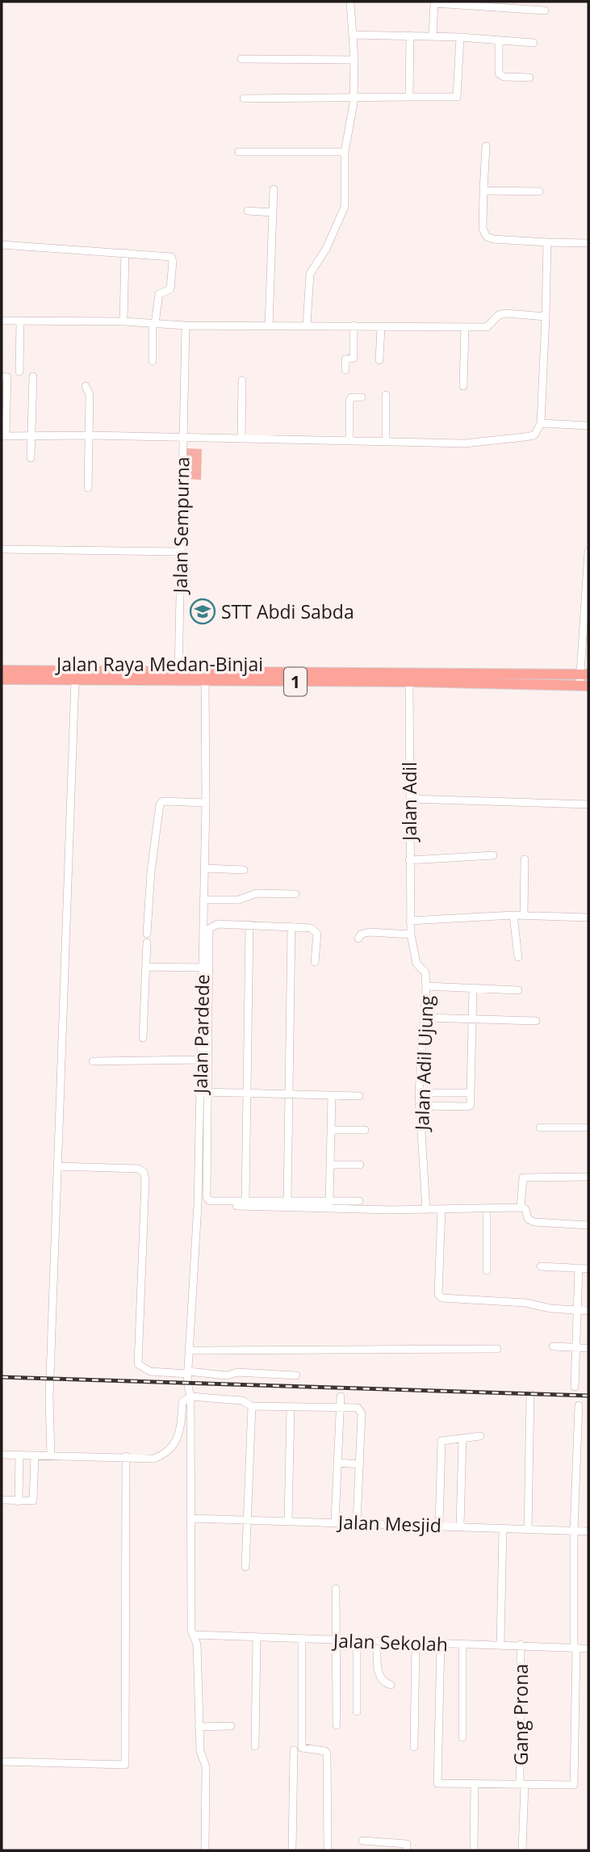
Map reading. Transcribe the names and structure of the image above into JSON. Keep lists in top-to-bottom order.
{
  "streets": {
    "highway": ["Jalan Raya Medan-Binjai", "1"],
    "street": [
      "Jalan Sempurna",
      "Jalan Adil",
      "Jalan Pardede",
      "Jalan Adil Ujung",
      "Jalan Mesjid",
      "Jalan Sekolah",
      "Gang Prona"
    ]
  },
  "crossings": [
    ["Jalan Sempurna", "Jalan Raya Medan-Binjai"],
    ["Jalan Raya Medan-Binjai", "Jalan Adil"],
    ["Jalan Raya Medan-Binjai", "Jalan Pardede"],
    ["Jalan Adil", "Jalan Adil Ujung"],
    ["Jalan Pardede", "Jalan Mesjid"],
    ["Jalan Pardede", "Jalan Sekolah"],
    ["Jalan Sekolah", "Gang Prona"]
  ],
  "places": {
    "school or university": ["STT Abdi Sabda"]
  }
}
